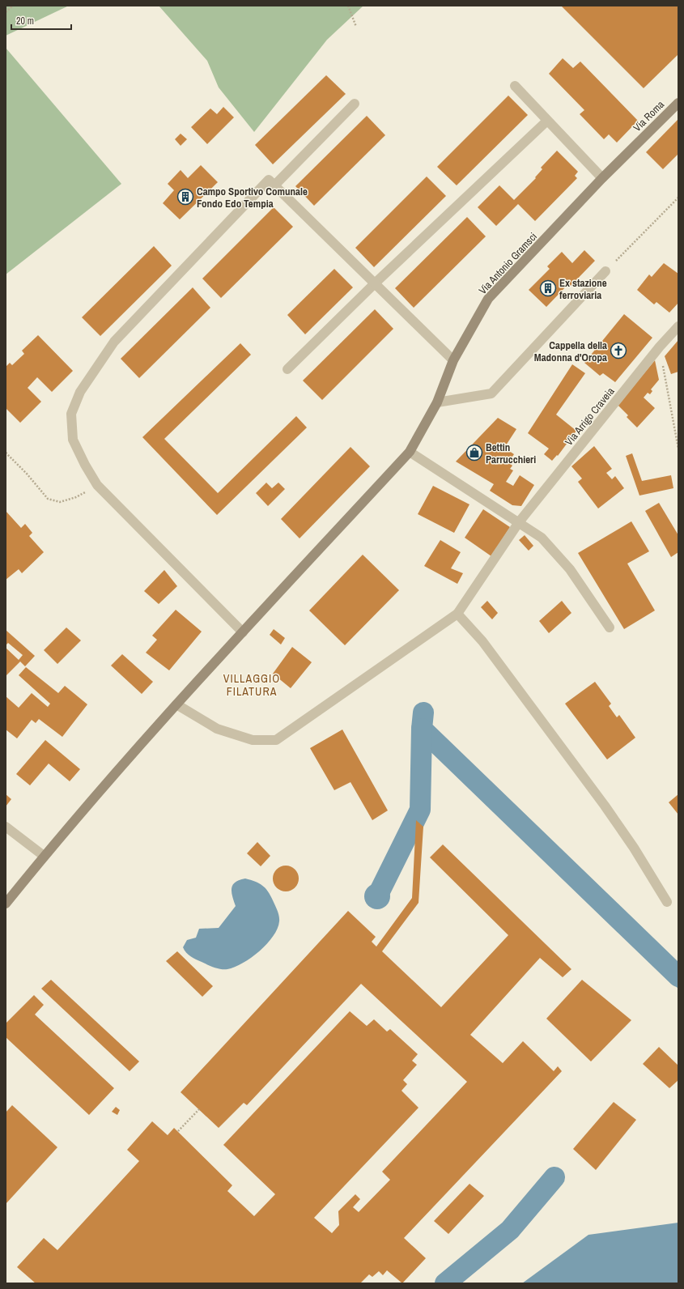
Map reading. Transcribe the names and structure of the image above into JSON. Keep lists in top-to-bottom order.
{
  "streets": {
    "street": ["Via Roma", "Via Antonio Gramsci", "Via Arrigo Craveia"]
  },
  "crossings": [
    ["Via Roma", "Via Antonio Gramsci"]
  ],
  "districts": ["VILLAGGIO FILATURA"],
  "places": {
    "building": ["Campo Sportivo Comunale Fondo Edo Tempia", "Ex stazione ferroviaria"],
    "church": ["Cappella della Madonna d'Oropa"],
    "shop": ["Bettin Parrucchieri"]
  },
  "scale_bar": "20 m"
}
